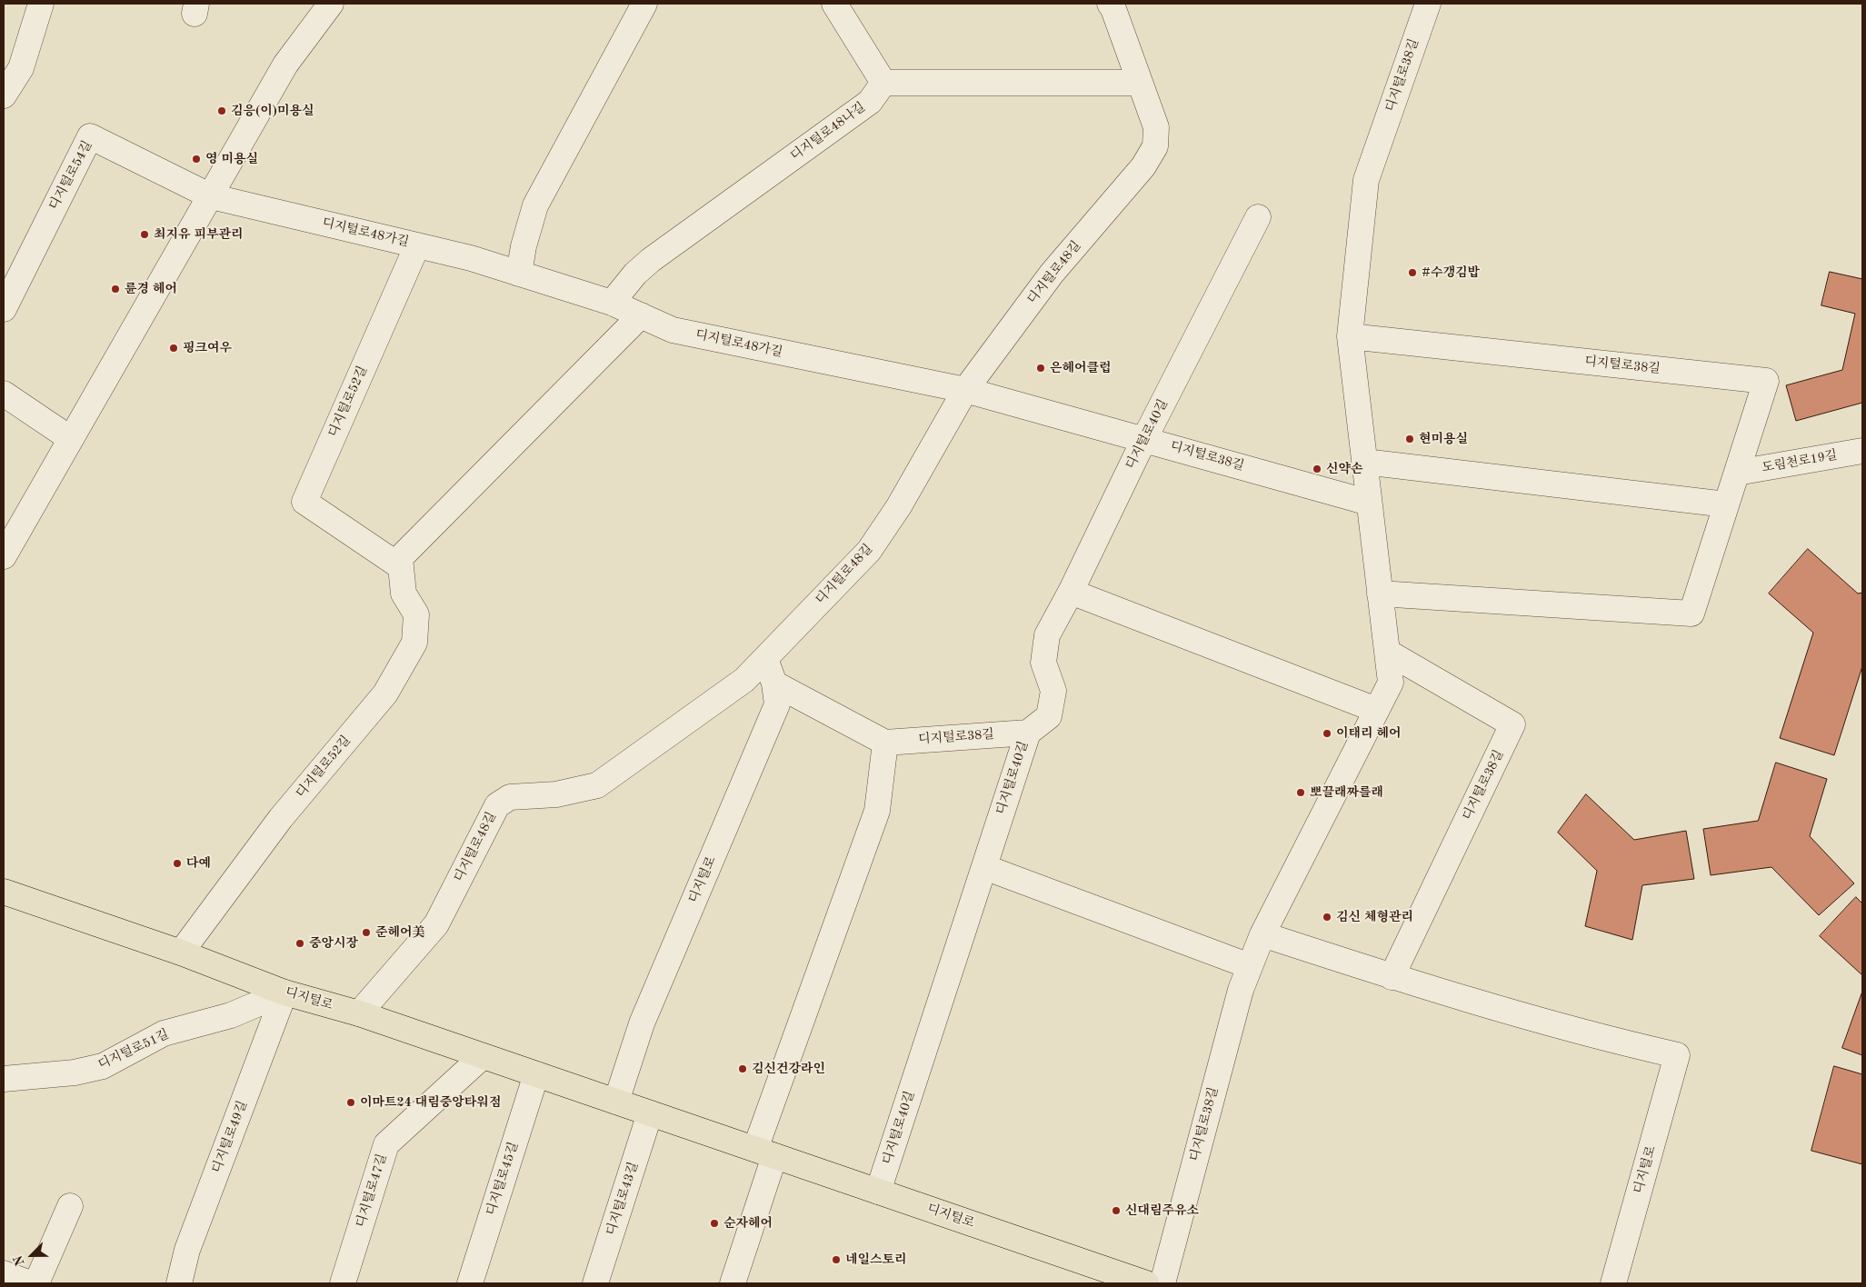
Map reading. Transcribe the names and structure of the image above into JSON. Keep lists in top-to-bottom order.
{
  "streets": {
    "main road": ["디지털로"],
    "street": [
      "디지털로38길",
      "디지털로48나길",
      "디지털로54길",
      "디지털로48가길",
      "디지털로48길",
      "디지털로52길",
      "디지털로40길",
      "도림천로19길",
      "디지털로51길",
      "디지털로49길",
      "디지털로45길",
      "디지털로47길",
      "디지털로43길"
    ]
  },
  "crossings": [
    ["디지털로38길", "디지털로48가길"],
    ["디지털로38길", "디지털로48길"],
    ["디지털로38길", "디지털로40길"],
    ["디지털로38길", "도림천로19길"],
    ["디지털로38길", "디지털로"],
    ["디지털로48나길", "디지털로48가길"],
    ["디지털로54길", "디지털로48가길"],
    ["디지털로48가길", "디지털로48길"],
    ["디지털로48가길", "디지털로52길"],
    ["디지털로48길", "디지털로"],
    ["디지털로52길", "디지털로"],
    ["디지털로40길", "디지털로"],
    ["디지털로", "디지털로51길"],
    ["디지털로", "디지털로49길"],
    ["디지털로", "디지털로45길"],
    ["디지털로", "디지털로47길"],
    ["디지털로", "디지털로43길"],
    ["디지털로51길", "디지털로49길"]
  ],
  "places": [
    "김응(이)미용실",
    "영 미용실",
    "최지유 피부관리",
    "#수갱김밥",
    "륜경 헤어",
    "핑크여우",
    "은헤어클럽",
    "현미용실",
    "신약손",
    "이태리 헤어",
    "뽀끌래짜를래",
    "다예",
    "김신 체형관리",
    "준헤어美",
    "중앙시장",
    "김신건강라인",
    "이마트24 대림중앙타워점",
    "신대림주유소",
    "순자헤어",
    "네일스토리"
  ],
  "north": "bottom left"
}
